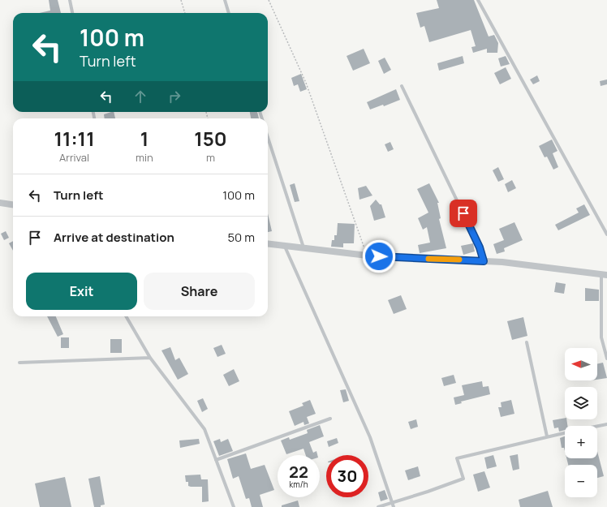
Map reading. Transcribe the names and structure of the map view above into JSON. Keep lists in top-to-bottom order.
{
  "north": "left",
  "page": {
    "turn": ["100 m", "Turn left"],
    "eta": [
      "11:11",
      "Arrival",
      "1",
      "min",
      "150",
      "m"
    ],
    "list": [
      {
        "name": "Turn left",
        "value": "100 m"
      },
      {
        "name": "Arrive at destination",
        "value": "50 m"
      }
    ],
    "buttons": ["Exit", "Share"],
    "map_buttons": ["+", "−"],
    "speed": "22 km/h",
    "limit": "30"
  }
}
